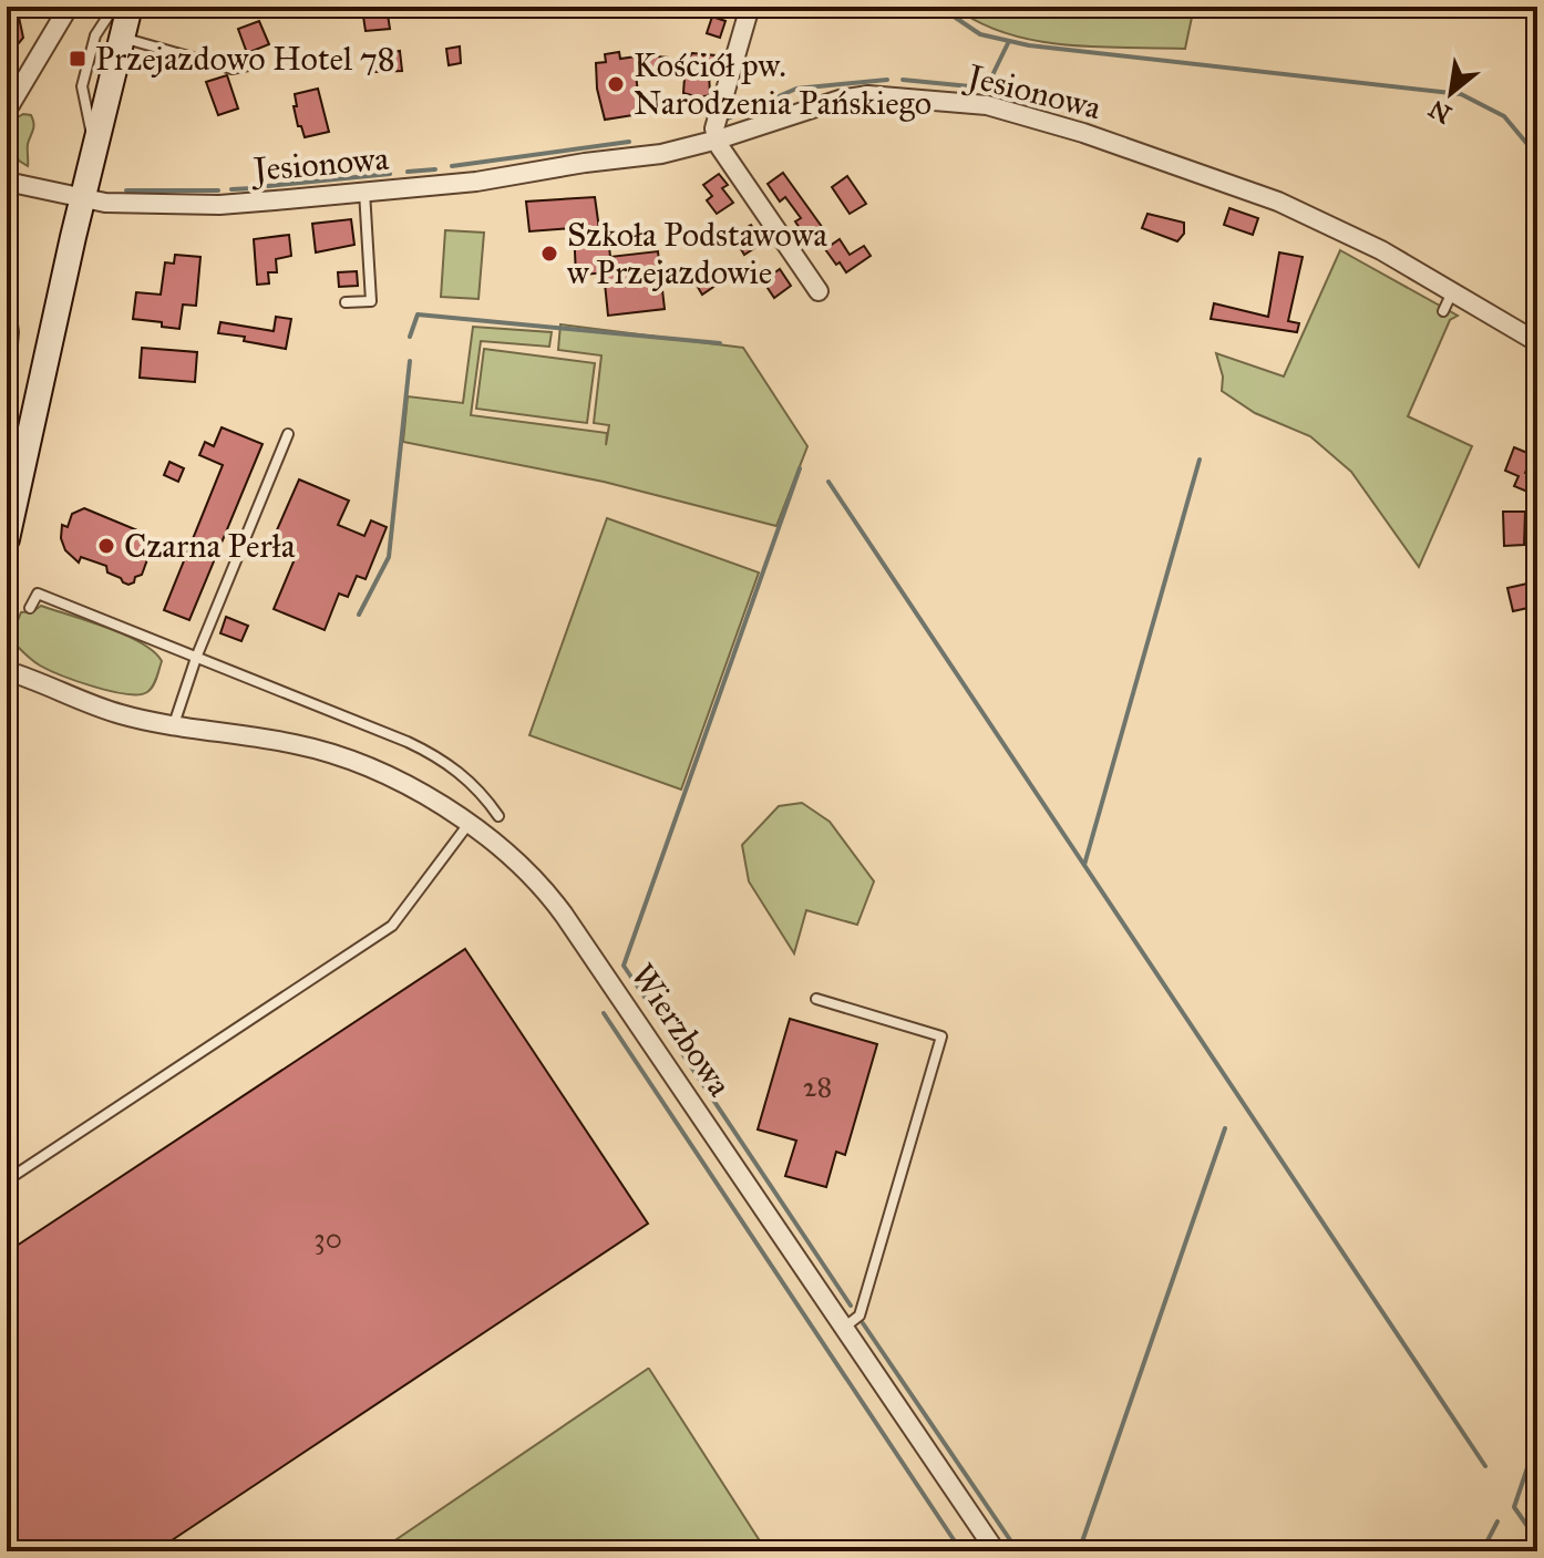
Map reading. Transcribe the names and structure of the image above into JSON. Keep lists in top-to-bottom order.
{
  "streets": {
    "street": ["Jesionowa", "Wierzbowa"]
  },
  "places": {
    "transit": ["Przejazdowo Hotel 78"],
    "other": ["Kościół pw. Narodzenia Pańskiego", "Szkoła Podstawowa w Przejazdowie", "Czarna Perła"]
  },
  "house_numbers": ["28", "30"],
  "north": "bottom left"
}
